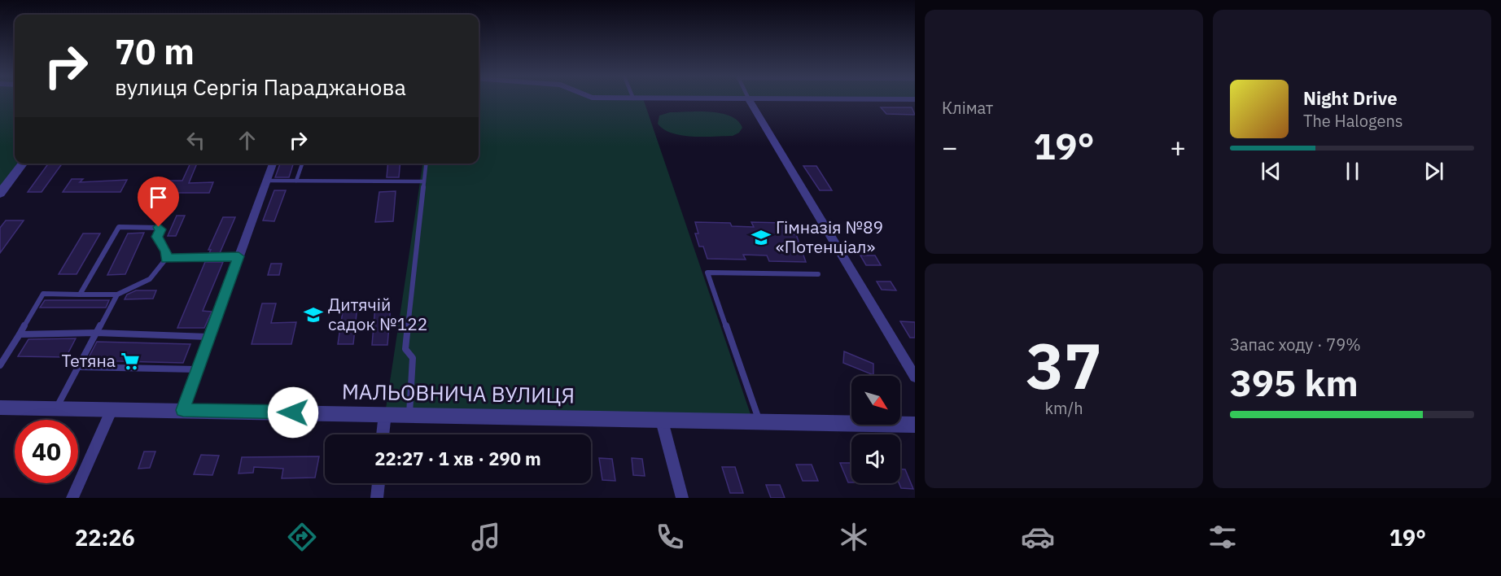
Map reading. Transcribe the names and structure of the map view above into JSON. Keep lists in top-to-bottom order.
{
  "streets": {
    "street": ["МАЛЬОВНИЧА ВУЛИЦЯ"]
  },
  "places": {
    "school or university": ["Гімназія №89 «Потенціал»", "Дитячій садок №122"],
    "supermarket": ["Тетяна"]
  },
  "north": "bottom right",
  "page": {
    "tile": [
      "Клімат",
      ["37", "km/h"],
      ["Запас ходу · 79%", "395 km"]
    ],
    "turn": ["70 m", "вулиця Сергія Параджанова"],
    "song": ["Night Drive", "The Halogens"],
    "heat": ["−", "19°", "+"],
    "limit": "40",
    "trip": "22:27 · 1 хв · 290 m",
    "tabs": ["22:26", "19°"]
  }
}
